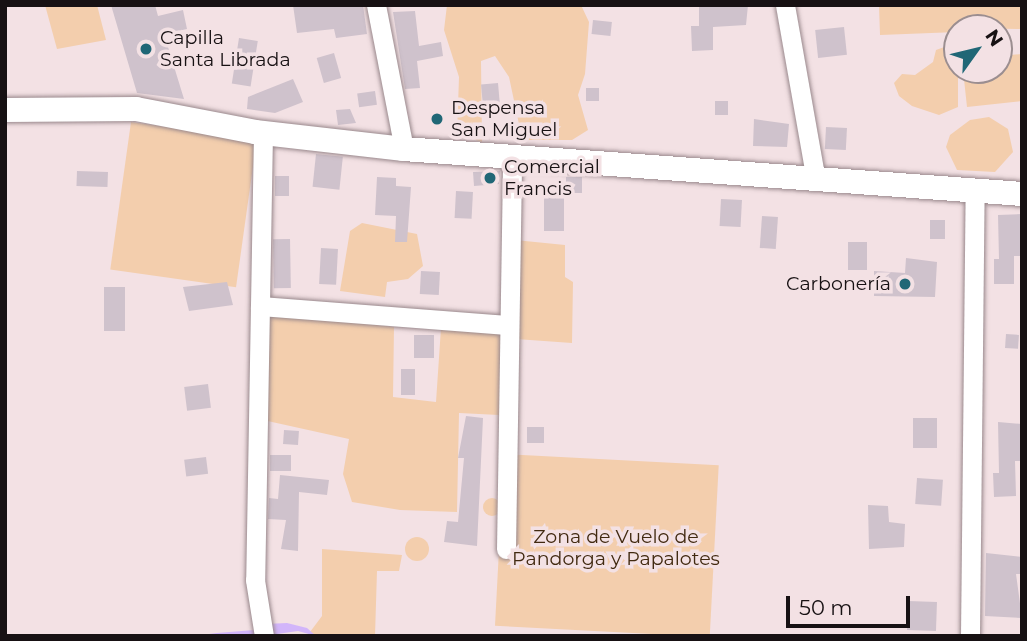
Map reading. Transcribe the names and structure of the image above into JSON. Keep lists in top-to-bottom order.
{
  "parks": ["Zona de Vuelo de Pandorga y Papalotes"],
  "places": [
    "Capilla Santa Librada",
    "Despensa San Miguel",
    "Comercial Francis",
    "Carbonería"
  ],
  "scale_bar": "50 m",
  "north": "top right"
}
